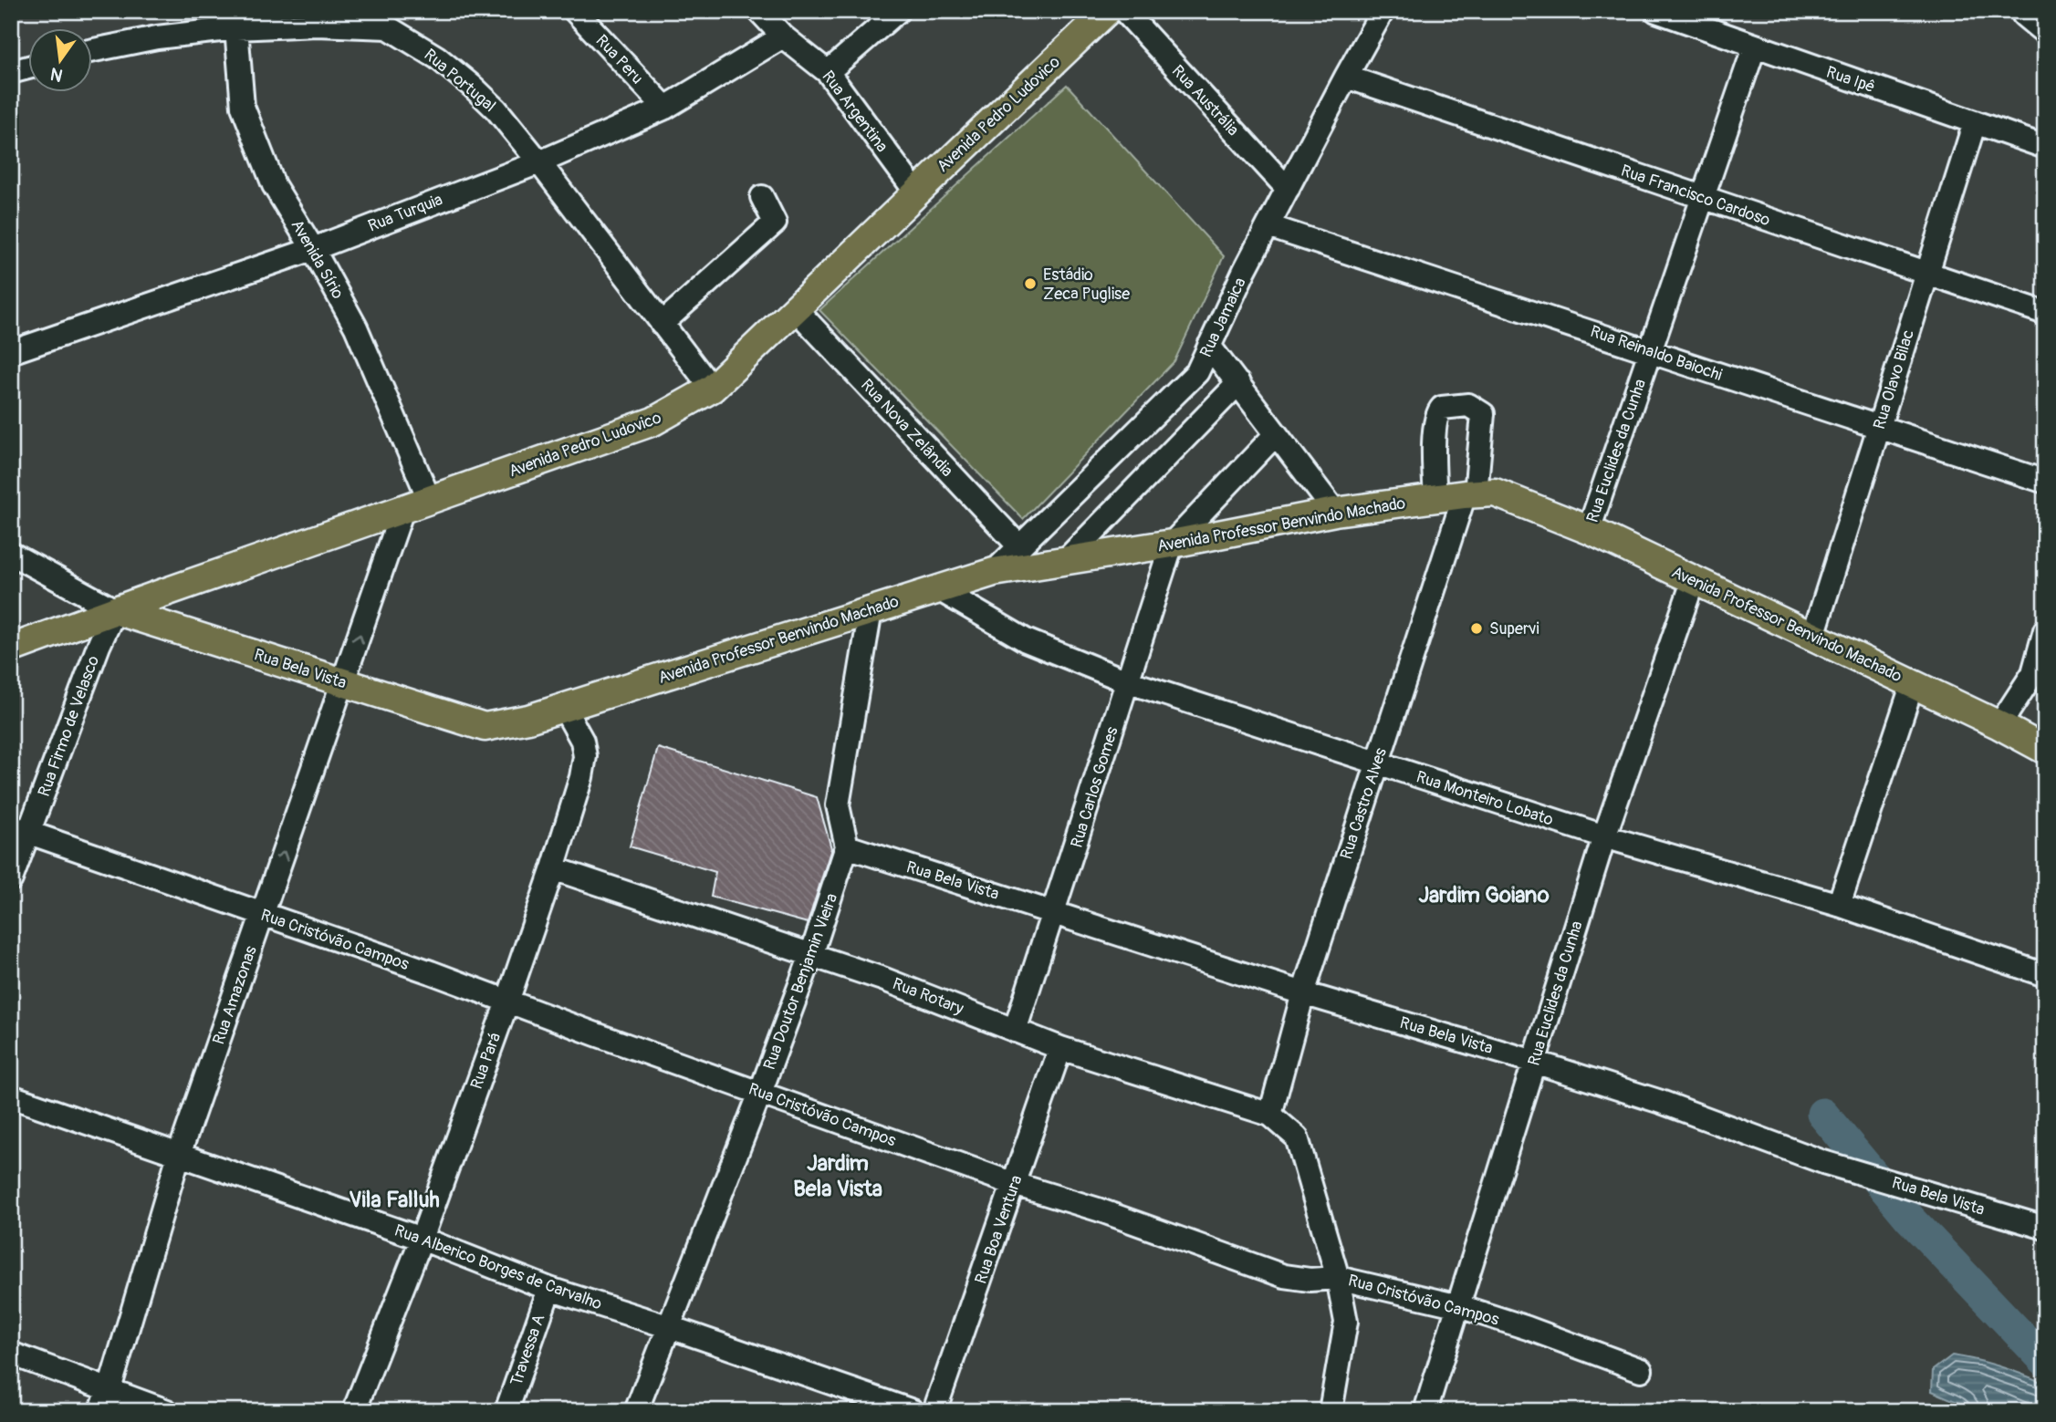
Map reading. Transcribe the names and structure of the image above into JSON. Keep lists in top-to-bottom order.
{
  "streets": {
    "main road": ["Avenida Pedro Ludovico", "Avenida Professor Benvindo Machado", "Rua Bela Vista"],
    "street": [
      "Rua Peru",
      "Rua Ipê",
      "Rua Portugal",
      "Rua Austrália",
      "Rua Argentina",
      "Rua Francisco Cardoso",
      "Rua Turquia",
      "Avenida Sírio",
      "Rua Jamaica",
      "Rua Reinaldo Baiochi",
      "Rua Olavo Bilac",
      "Rua Nova Zelândia",
      "Rua Euclides da Cunha",
      "Rua Firmo de Velasco",
      "Rua Carlos Gomes",
      "Rua Monteiro Lobato",
      "Rua Castro Alves",
      "Rua Cristóvão Campos",
      "Rua Doutor Benjamin Vieira",
      "Rua Amazonas",
      "Rua Rotary",
      "Rua Pará",
      "Rua Boa Ventura",
      "Rua Alberico Borges de Carvalho",
      "Travessa A"
    ]
  },
  "crossings": [
    ["Rua Peru", "Rua Turquia"],
    ["Rua Ipê", "Rua Olavo Bilac"],
    ["Rua Ipê", "Rua Euclides da Cunha"],
    ["Rua Portugal", "Avenida Pedro Ludovico"],
    ["Rua Portugal", "Rua Turquia"],
    ["Rua Portugal", "Avenida Sírio"],
    ["Rua Austrália", "Rua Jamaica"],
    ["Rua Argentina", "Avenida Pedro Ludovico"],
    ["Rua Argentina", "Rua Turquia"],
    ["Avenida Pedro Ludovico", "Avenida Sírio"],
    ["Avenida Pedro Ludovico", "Rua Nova Zelândia"],
    ["Avenida Pedro Ludovico", "Rua Bela Vista"],
    ["Avenida Pedro Ludovico", "Rua Firmo de Velasco"],
    ["Avenida Pedro Ludovico", "Rua Amazonas"],
    ["Rua Francisco Cardoso", "Rua Jamaica"],
    ["Rua Francisco Cardoso", "Rua Olavo Bilac"],
    ["Rua Francisco Cardoso", "Rua Euclides da Cunha"],
    ["Rua Turquia", "Avenida Sírio"],
    ["Rua Jamaica", "Rua Reinaldo Baiochi"],
    ["Rua Jamaica", "Rua Nova Zelândia"],
    ["Rua Jamaica", "Avenida Professor Benvindo Machado"],
    ["Rua Reinaldo Baiochi", "Rua Olavo Bilac"],
    ["Rua Reinaldo Baiochi", "Rua Euclides da Cunha"],
    ["Rua Olavo Bilac", "Avenida Professor Benvindo Machado"],
    ["Rua Euclides da Cunha", "Avenida Professor Benvindo Machado"],
    ["Rua Euclides da Cunha", "Rua Bela Vista"],
    ["Rua Euclides da Cunha", "Rua Monteiro Lobato"],
    ["Rua Euclides da Cunha", "Rua Cristóvão Campos"],
    ["Avenida Professor Benvindo Machado", "Rua Bela Vista"],
    ["Avenida Professor Benvindo Machado", "Rua Carlos Gomes"],
    ["Avenida Professor Benvindo Machado", "Rua Monteiro Lobato"],
    ["Avenida Professor Benvindo Machado", "Rua Castro Alves"],
    ["Avenida Professor Benvindo Machado", "Rua Pará"],
    ["Rua Bela Vista", "Rua Firmo de Velasco"],
    ["Rua Bela Vista", "Rua Carlos Gomes"],
    ["Rua Bela Vista", "Rua Castro Alves"],
    ["Rua Bela Vista", "Rua Doutor Benjamin Vieira"],
    ["Rua Bela Vista", "Rua Amazonas"],
    ["Rua Firmo de Velasco", "Rua Cristóvão Campos"],
    ["Rua Carlos Gomes", "Rua Monteiro Lobato"],
    ["Rua Carlos Gomes", "Rua Rotary"],
    ["Rua Monteiro Lobato", "Rua Castro Alves"],
    ["Rua Castro Alves", "Rua Rotary"],
    ["Rua Cristóvão Campos", "Rua Doutor Benjamin Vieira"],
    ["Rua Cristóvão Campos", "Rua Amazonas"],
    ["Rua Cristóvão Campos", "Rua Rotary"],
    ["Rua Cristóvão Campos", "Rua Pará"],
    ["Rua Cristóvão Campos", "Rua Boa Ventura"],
    ["Rua Doutor Benjamin Vieira", "Rua Rotary"],
    ["Rua Doutor Benjamin Vieira", "Rua Alberico Borges de Carvalho"],
    ["Rua Amazonas", "Rua Alberico Borges de Carvalho"],
    ["Rua Rotary", "Rua Pará"],
    ["Rua Rotary", "Rua Boa Ventura"],
    ["Rua Pará", "Rua Alberico Borges de Carvalho"],
    ["Rua Alberico Borges de Carvalho", "Travessa A"]
  ],
  "one_way": ["Rua Amazonas"],
  "districts": ["Jardim Goiano", "Jardim Bela Vista", "Vila Falluh"],
  "places": ["Estádio Zeca Puglise", "Supervi"],
  "north": "bottom"
}
